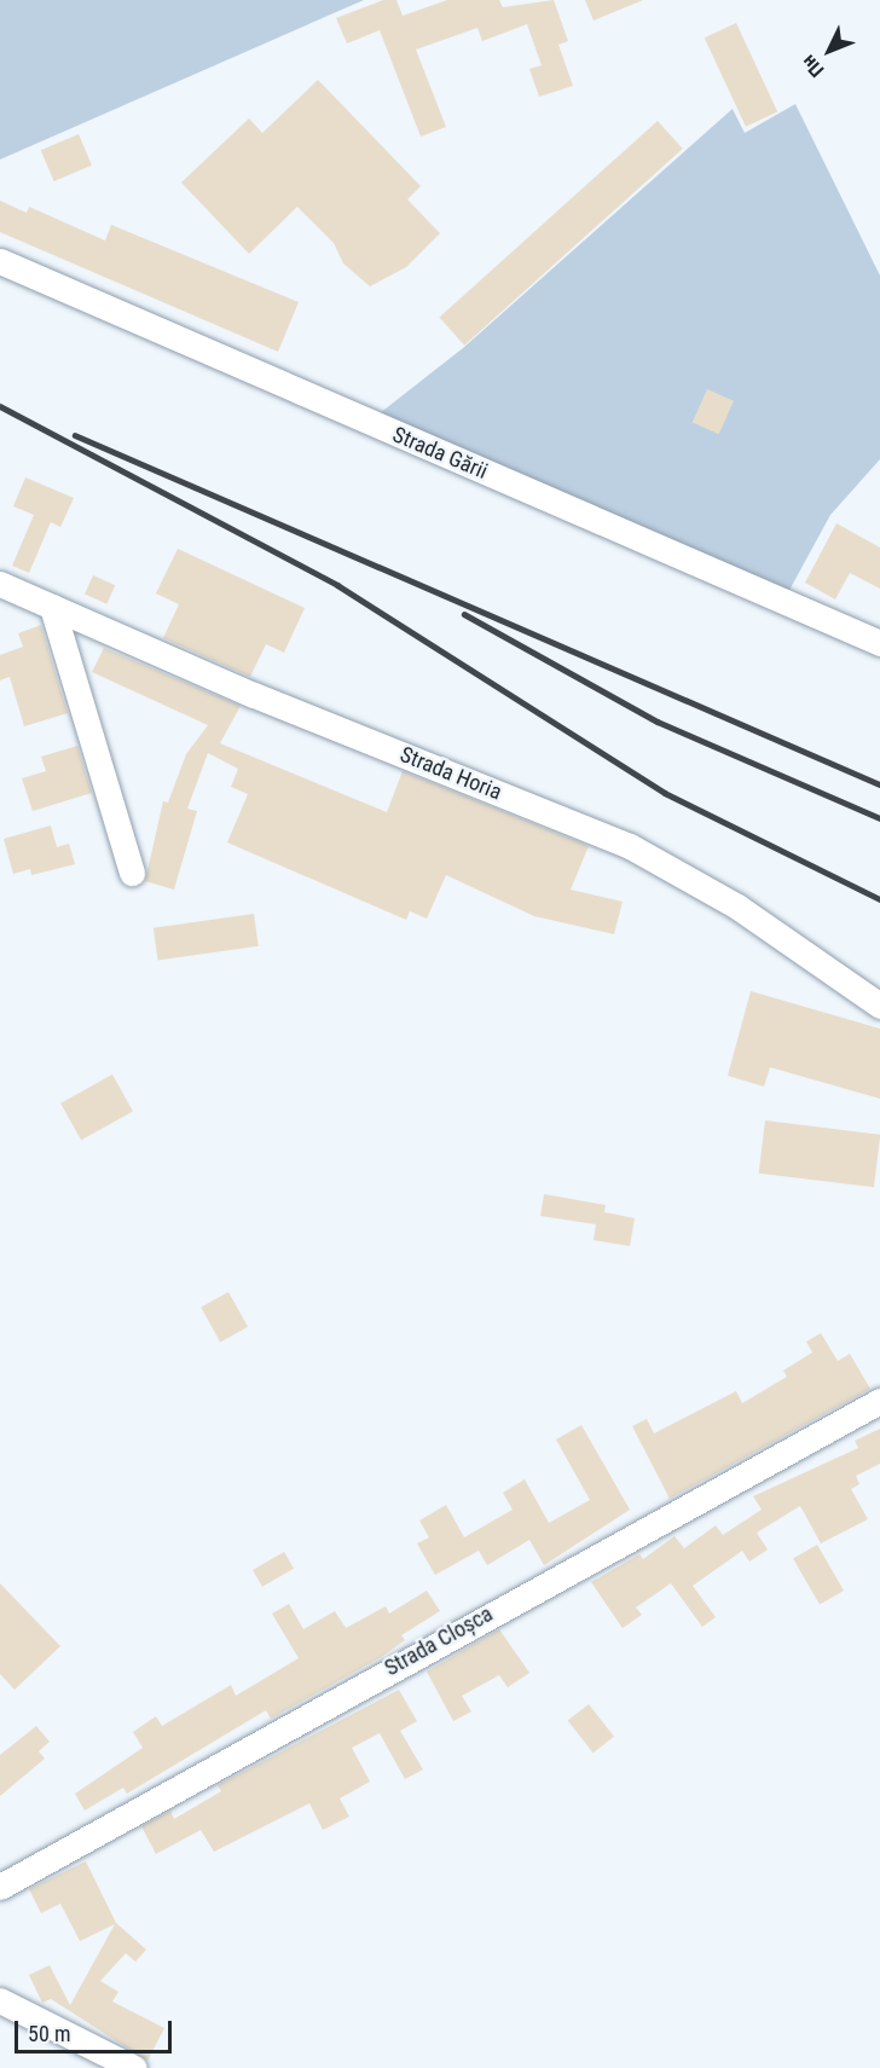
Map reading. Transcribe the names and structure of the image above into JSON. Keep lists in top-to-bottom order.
{
  "streets": {
    "street": ["Strada Gării", "Strada Horia", "Strada Cloșca"]
  },
  "scale_bar": "50 m",
  "north": "bottom left"
}
